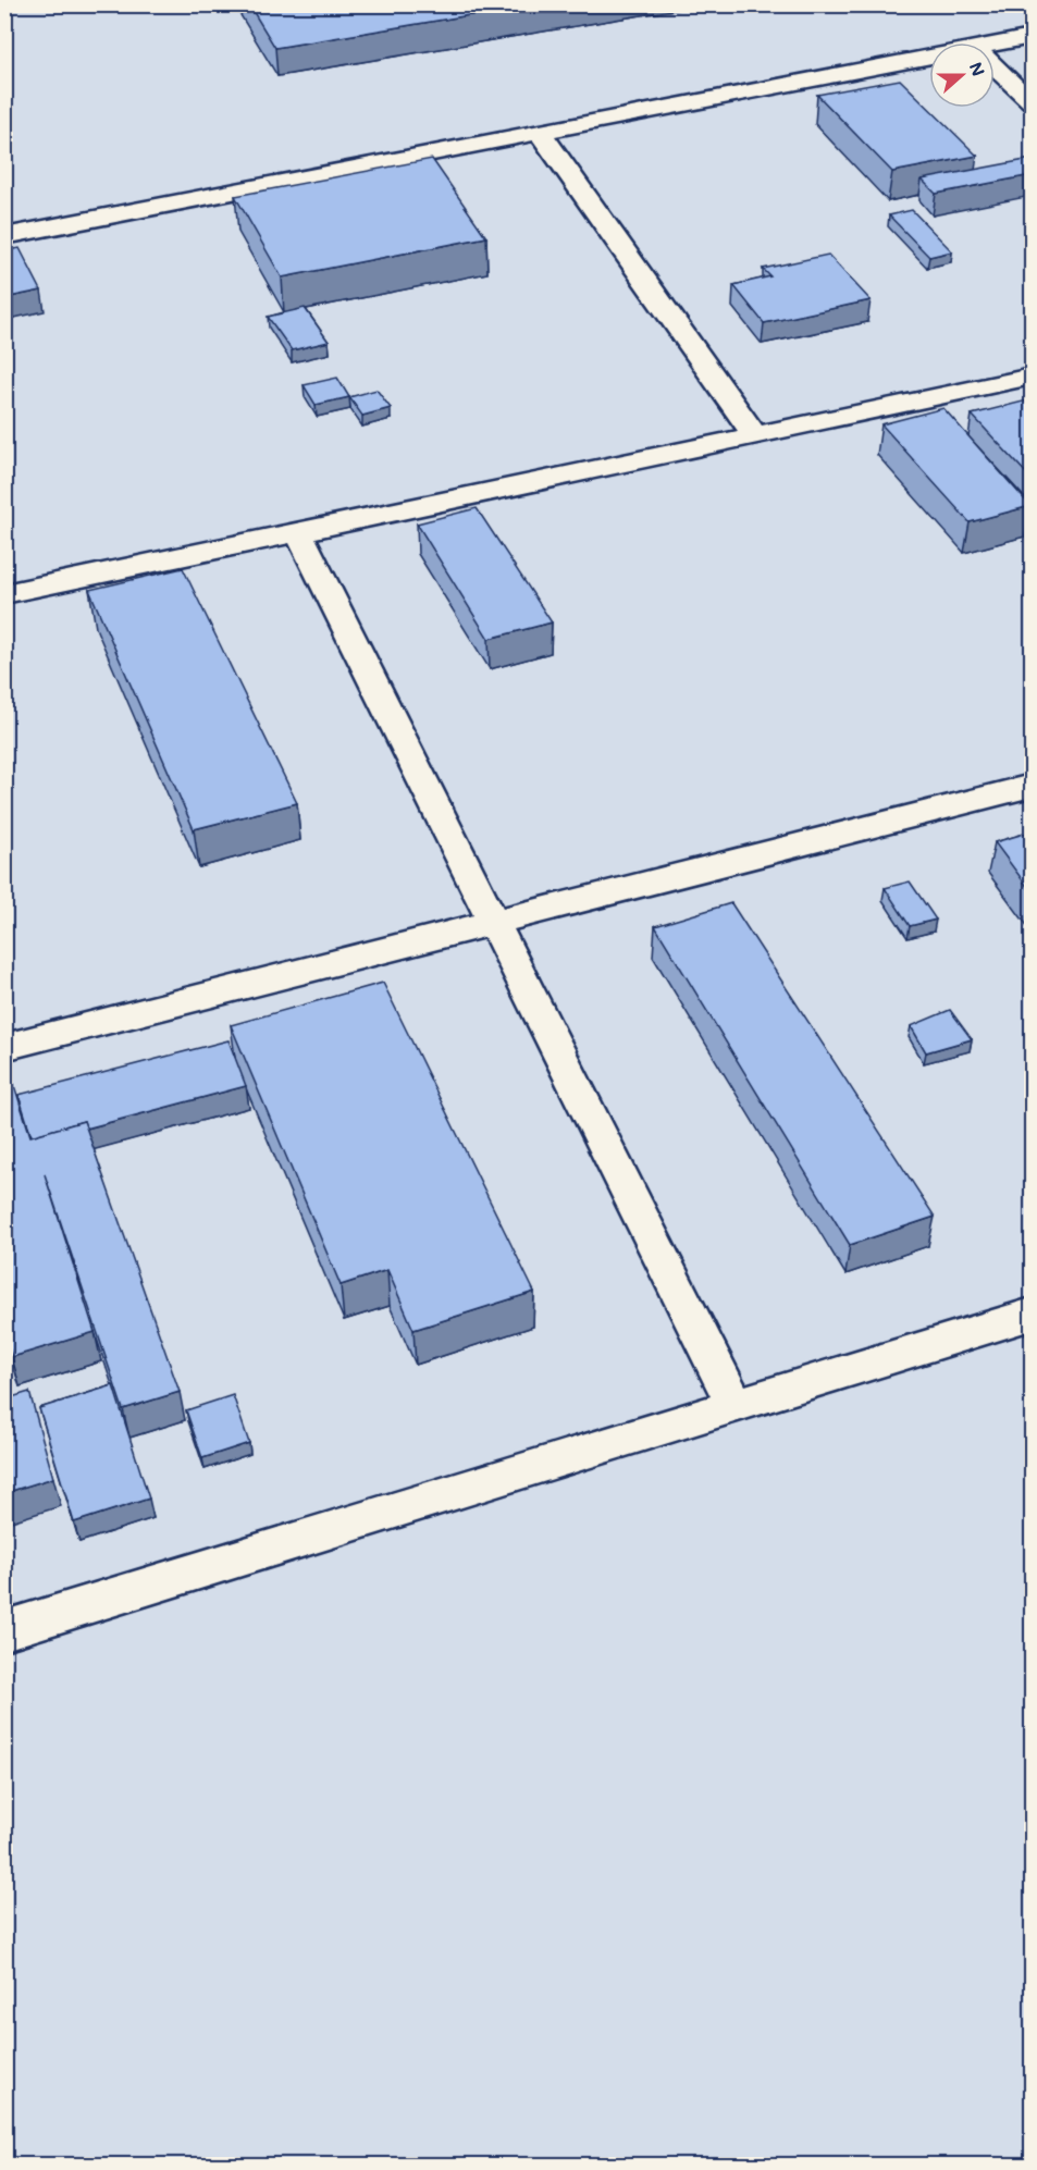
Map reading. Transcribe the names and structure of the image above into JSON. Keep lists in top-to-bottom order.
{
  "north": "right"
}
